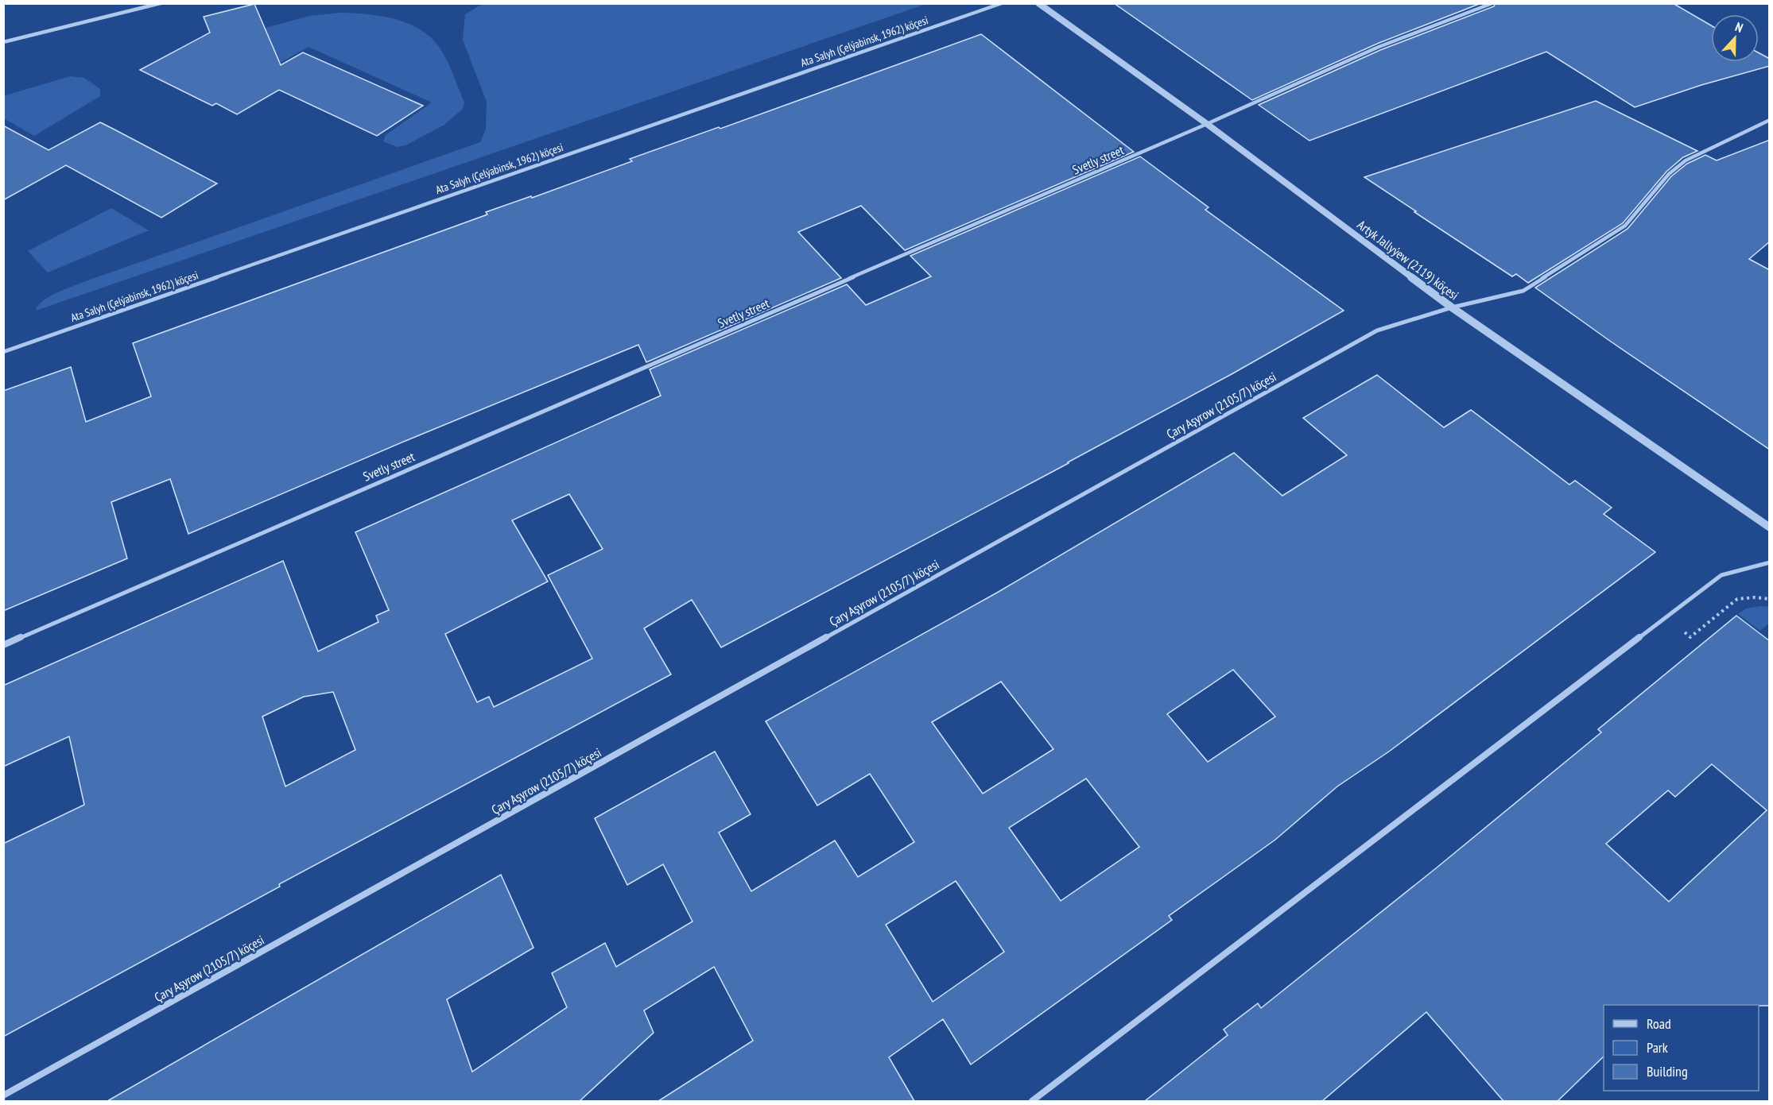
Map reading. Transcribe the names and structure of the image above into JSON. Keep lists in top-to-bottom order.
{
  "streets": {
    "street": [
      "Ata Salyh (Çelýabinsk, 1962) köçesi",
      "Svetly street",
      "Artyk Jallyýew (2119) köçesi",
      "Çary Aşyrow (2105/7) köçesi"
    ]
  },
  "crossings": [
    ["Svetly street", "Artyk Jallyýew (2119) köçesi"],
    ["Artyk Jallyýew (2119) köçesi", "Çary Aşyrow (2105/7) köçesi"]
  ],
  "legend": ["Road", "Park", "Building"],
  "north": "top"
}
